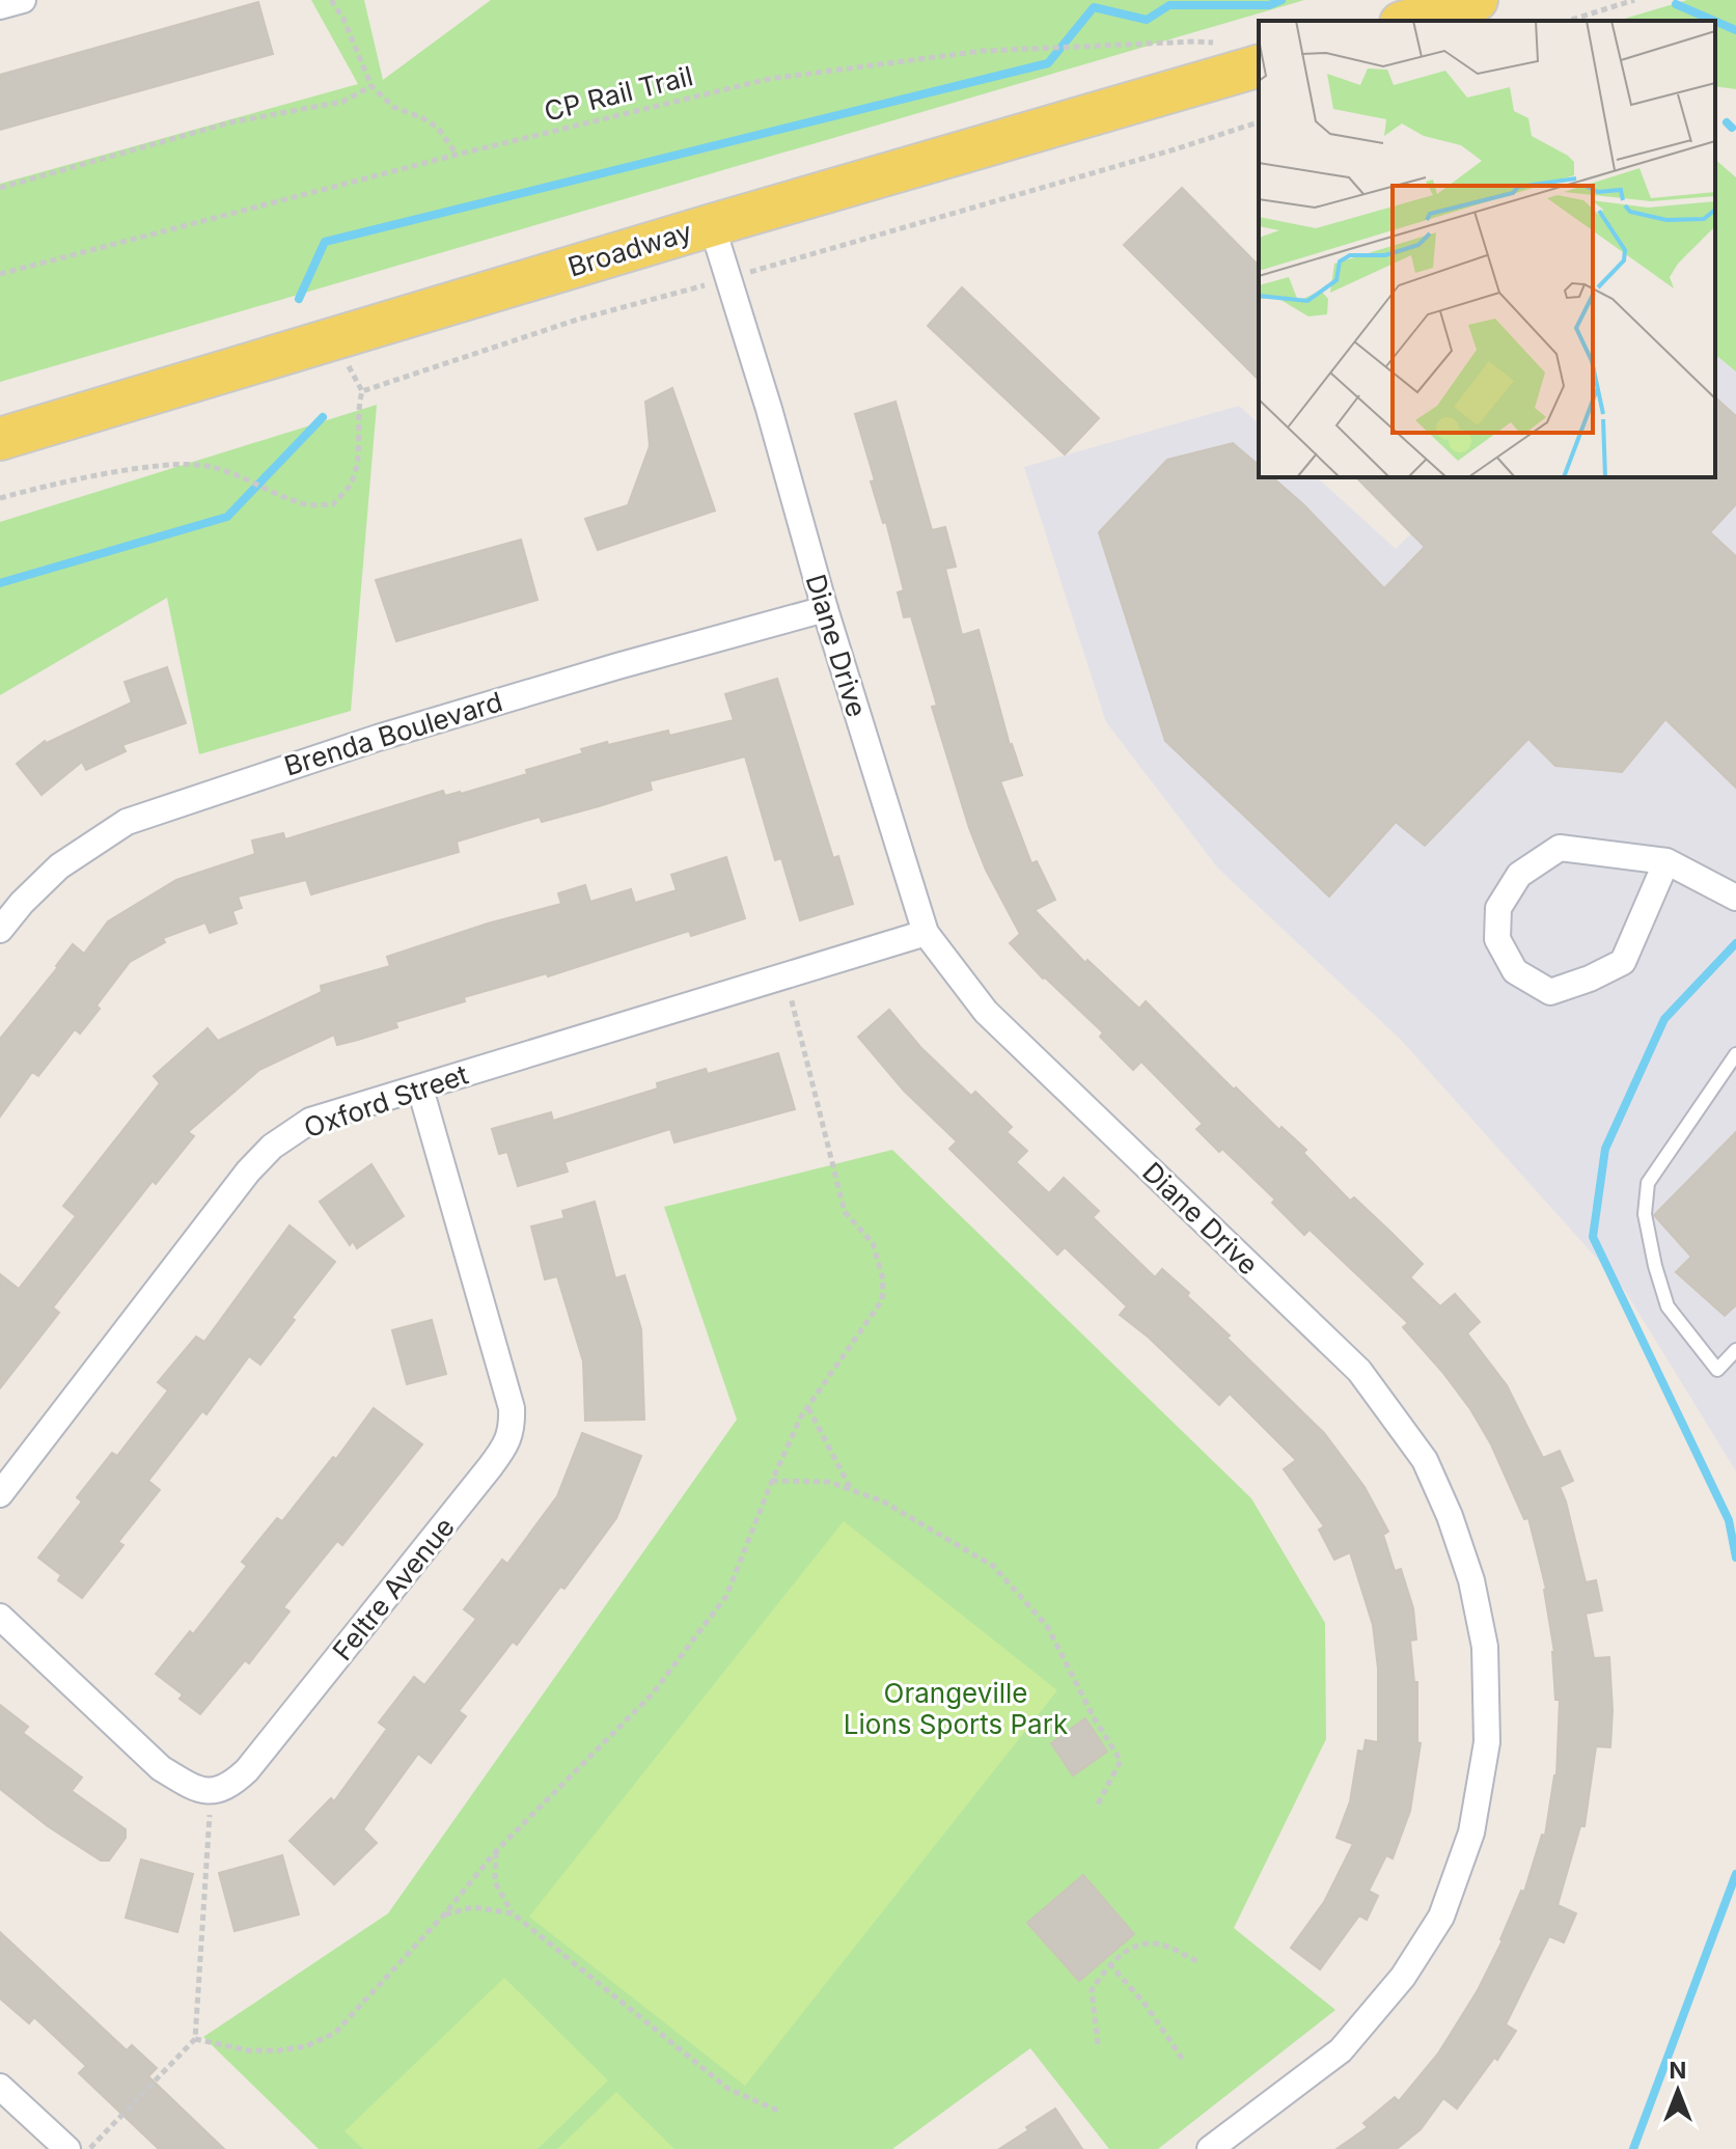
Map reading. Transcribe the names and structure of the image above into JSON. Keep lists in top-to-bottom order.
{
  "streets": {
    "main road": ["Broadway"],
    "street": [
      "Diane Drive",
      "Brenda Boulevard",
      "Oxford Street",
      "Feltre Avenue"
    ],
    "path": ["CP Rail Trail"]
  },
  "crossings": [
    ["Broadway", "Diane Drive"],
    ["Diane Drive", "Brenda Boulevard"],
    ["Diane Drive", "Oxford Street"],
    ["Oxford Street", "Feltre Avenue"]
  ],
  "parks": ["Orangeville Lions Sports Park"],
  "north": "top"
}
